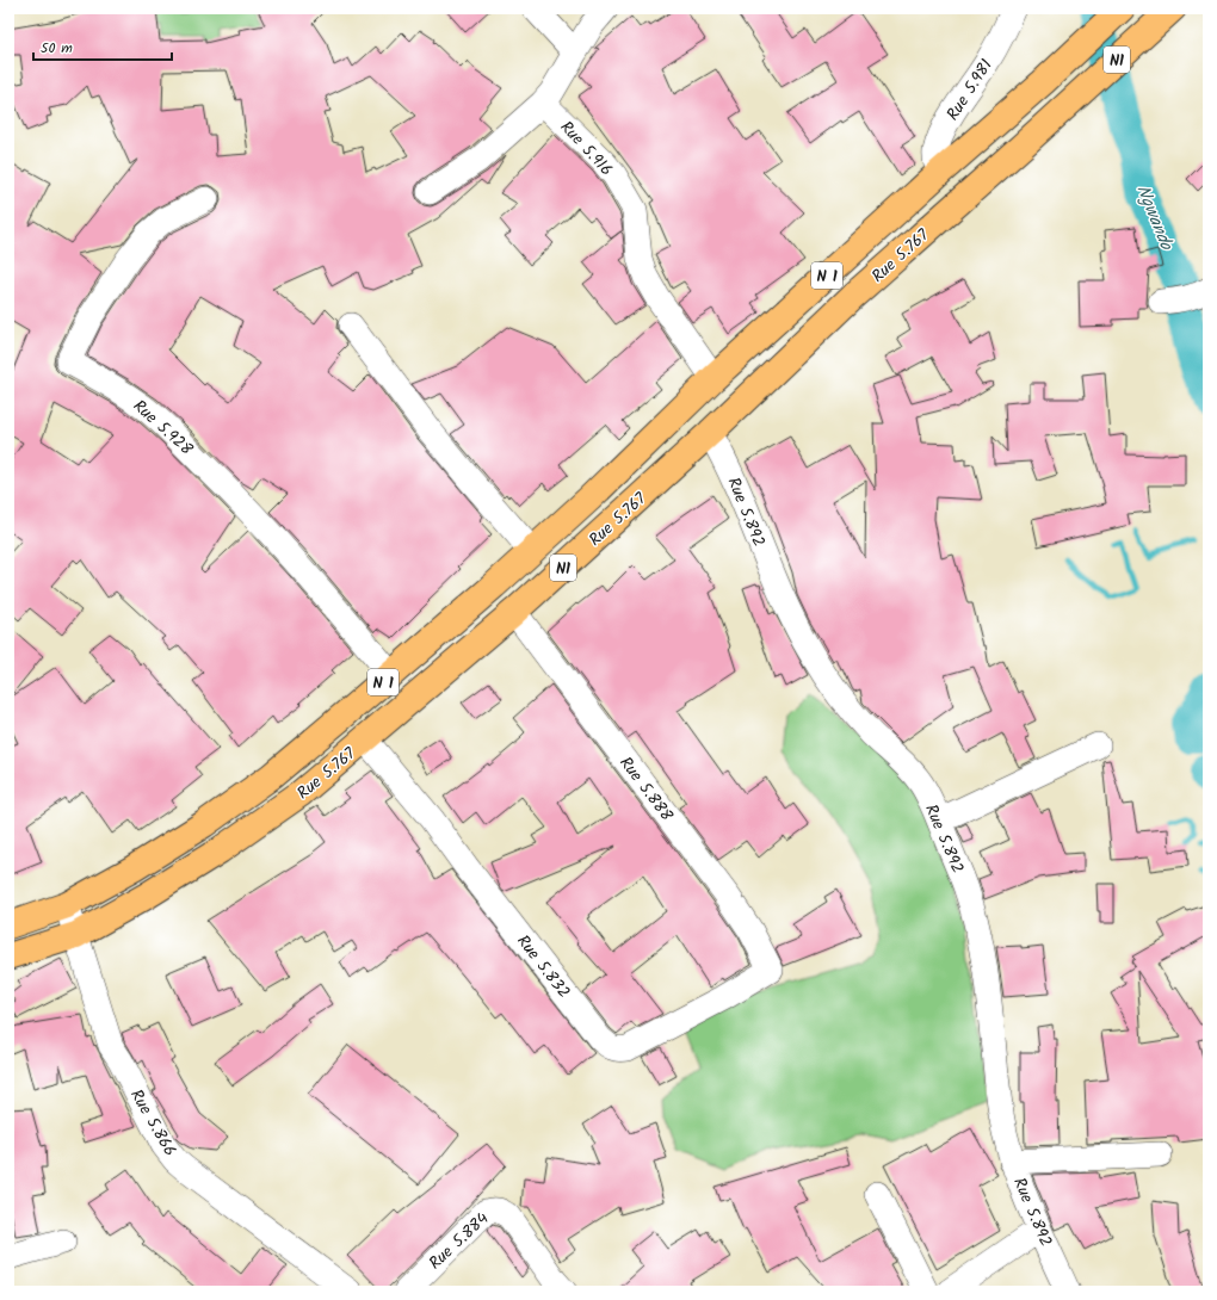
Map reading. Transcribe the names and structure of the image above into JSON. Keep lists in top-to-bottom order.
{
  "streets": {
    "highway": ["N1", "Rue 5.767", "N 1"],
    "street": [
      "Rue 5.981",
      "Rue 5.916",
      "Rue 5.928",
      "Rue 5.892",
      "Rue 5.888",
      "Rue 5.832",
      "Rue 5.866",
      "Rue 5.884"
    ]
  },
  "crossings": [
    ["Rue 5.981", "N 1"],
    ["Rue 5.916", "N 1"],
    ["Rue 5.767", "Rue 5.892"],
    ["Rue 5.767", "Rue 5.888"],
    ["Rue 5.767", "Rue 5.832"],
    ["Rue 5.767", "Rue 5.866"],
    ["N 1", "Rue 5.928"],
    ["N 1", "Rue 5.866"],
    ["Rue 5.888", "Rue 5.832"]
  ],
  "water": ["Ngwando"],
  "scale_bar": "50 m"
}
